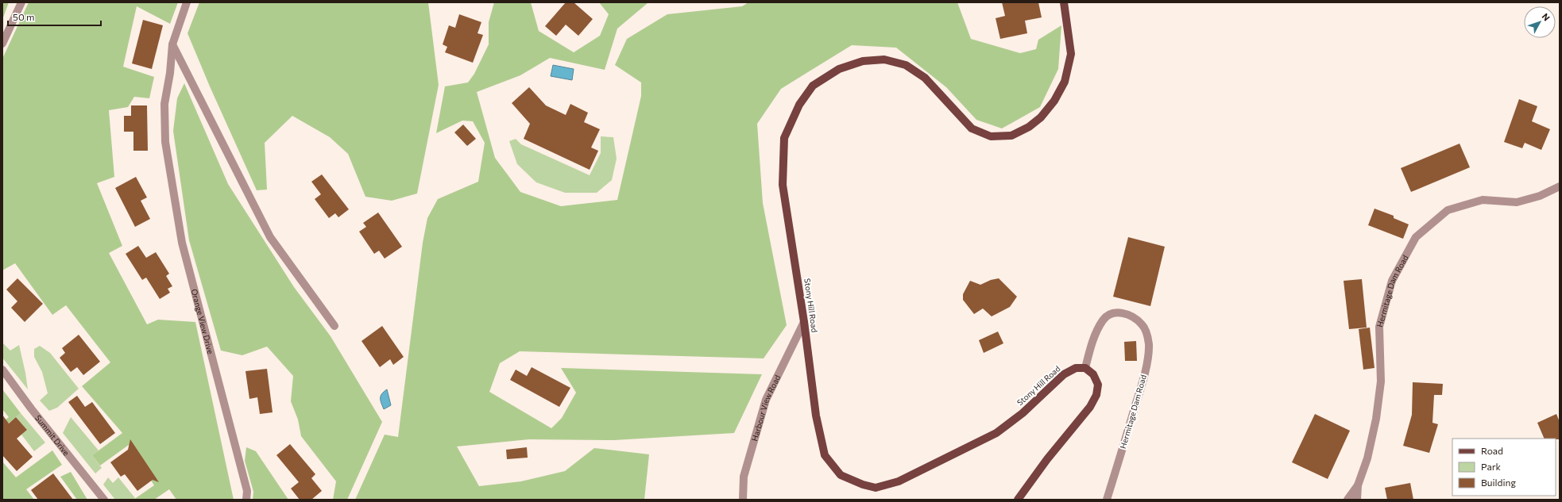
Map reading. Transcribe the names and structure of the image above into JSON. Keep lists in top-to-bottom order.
{
  "streets": {
    "main road": ["Stony Hill Road"],
    "street": [
      "Hermitage Dam Road",
      "Orange View Drive",
      "Harbour View Road",
      "Summit Drive"
    ]
  },
  "crossings": [
    ["Hermitage Dam Road", "Stony Hill Road"],
    ["Stony Hill Road", "Harbour View Road"]
  ],
  "legend": ["Road", "Park", "Building"],
  "scale_bar": "50 m",
  "north": "top right"
}
